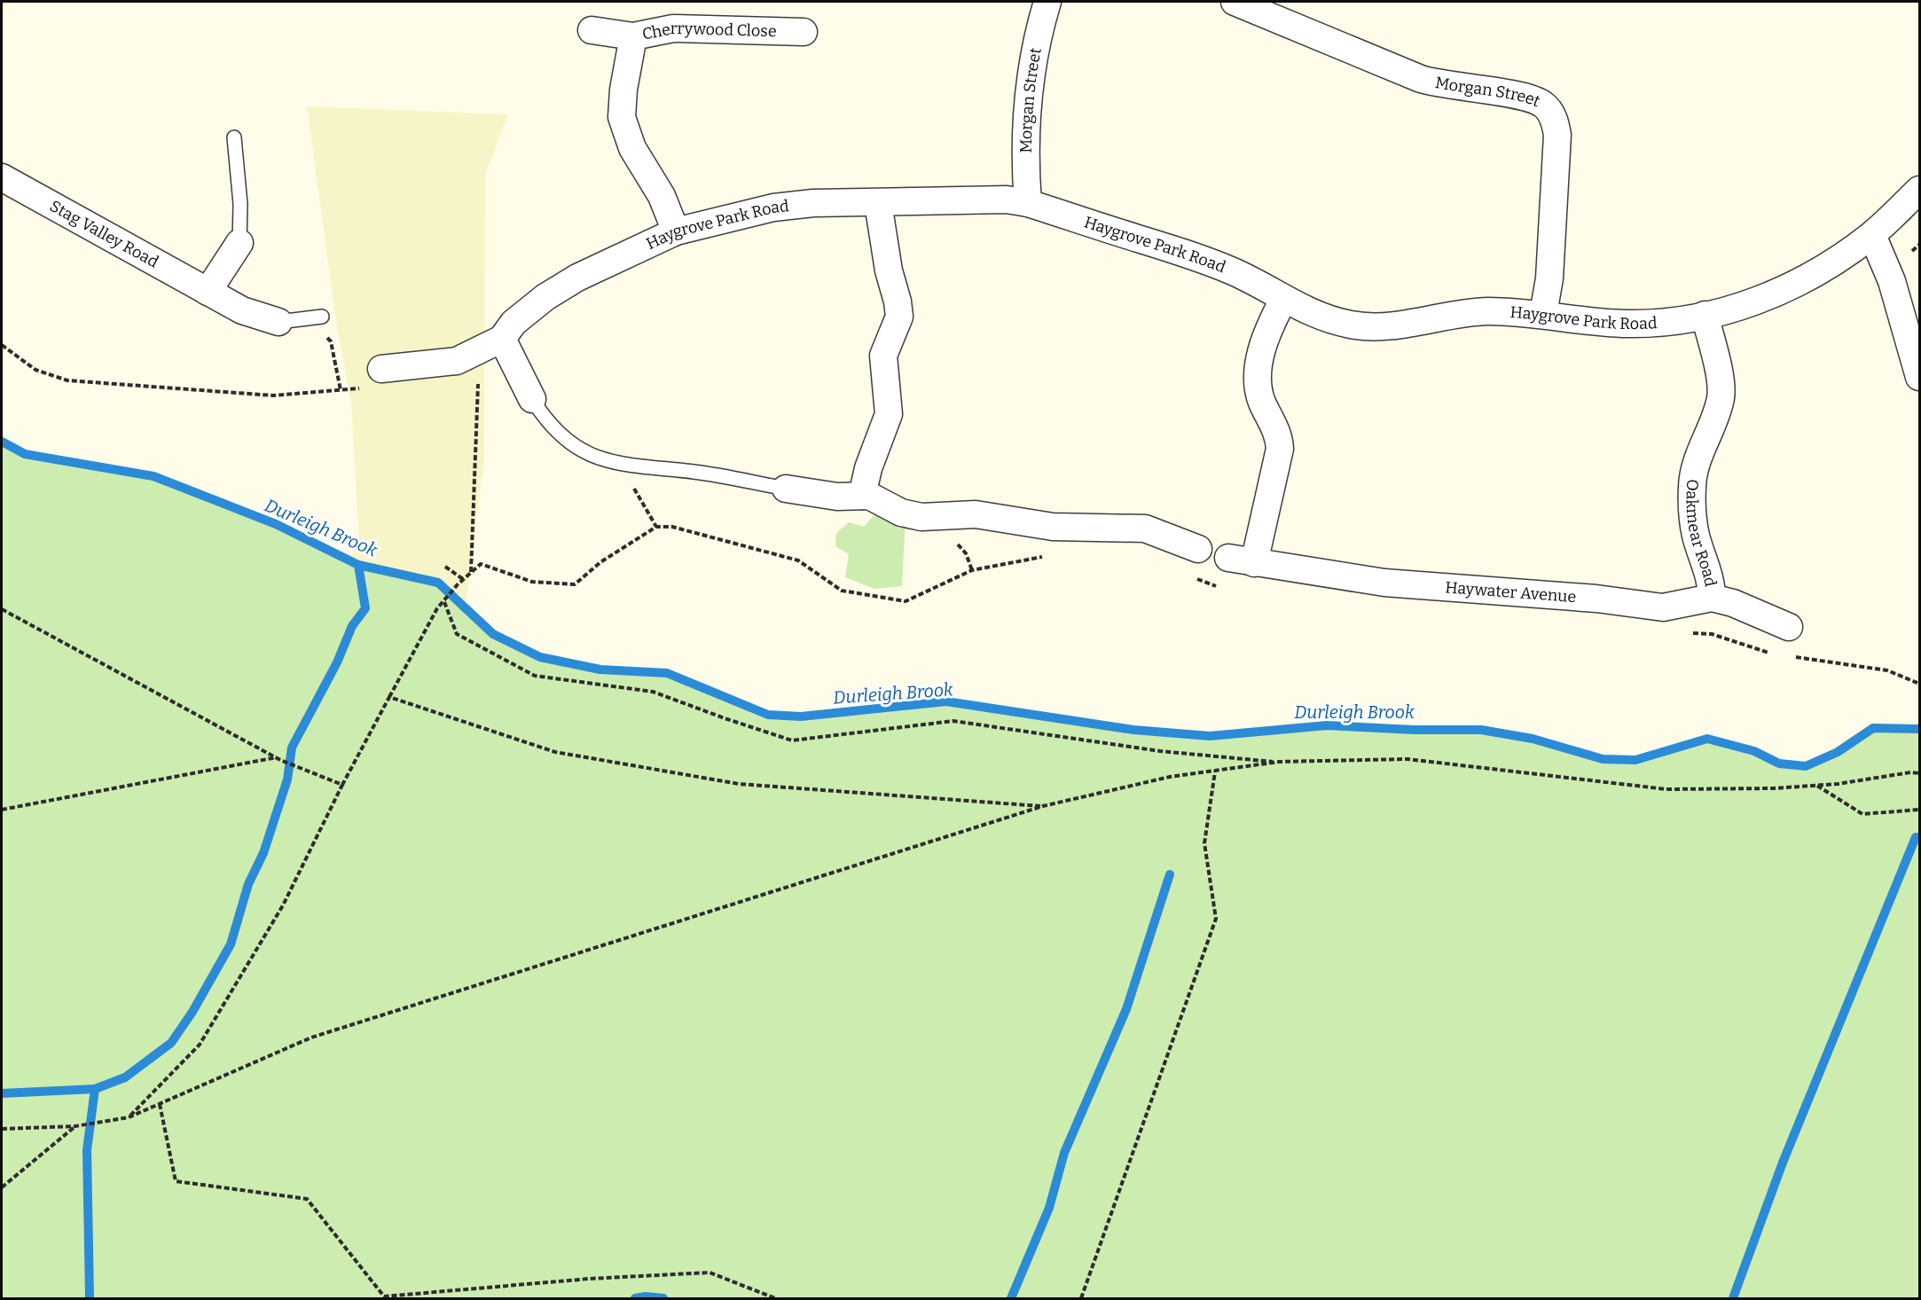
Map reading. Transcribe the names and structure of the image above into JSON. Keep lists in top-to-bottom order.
{
  "streets": {
    "street": [
      "Cherrywood Close",
      "Morgan Street",
      "Haygrove Park Road",
      "Stag Valley Road",
      "Oakmear Road",
      "Haywater Avenue"
    ]
  },
  "crossings": [
    ["Cherrywood Close", "Haygrove Park Road"],
    ["Morgan Street", "Haygrove Park Road"],
    ["Haygrove Park Road", "Oakmear Road"],
    ["Oakmear Road", "Haywater Avenue"]
  ],
  "water": ["Durleigh Brook"]
}
